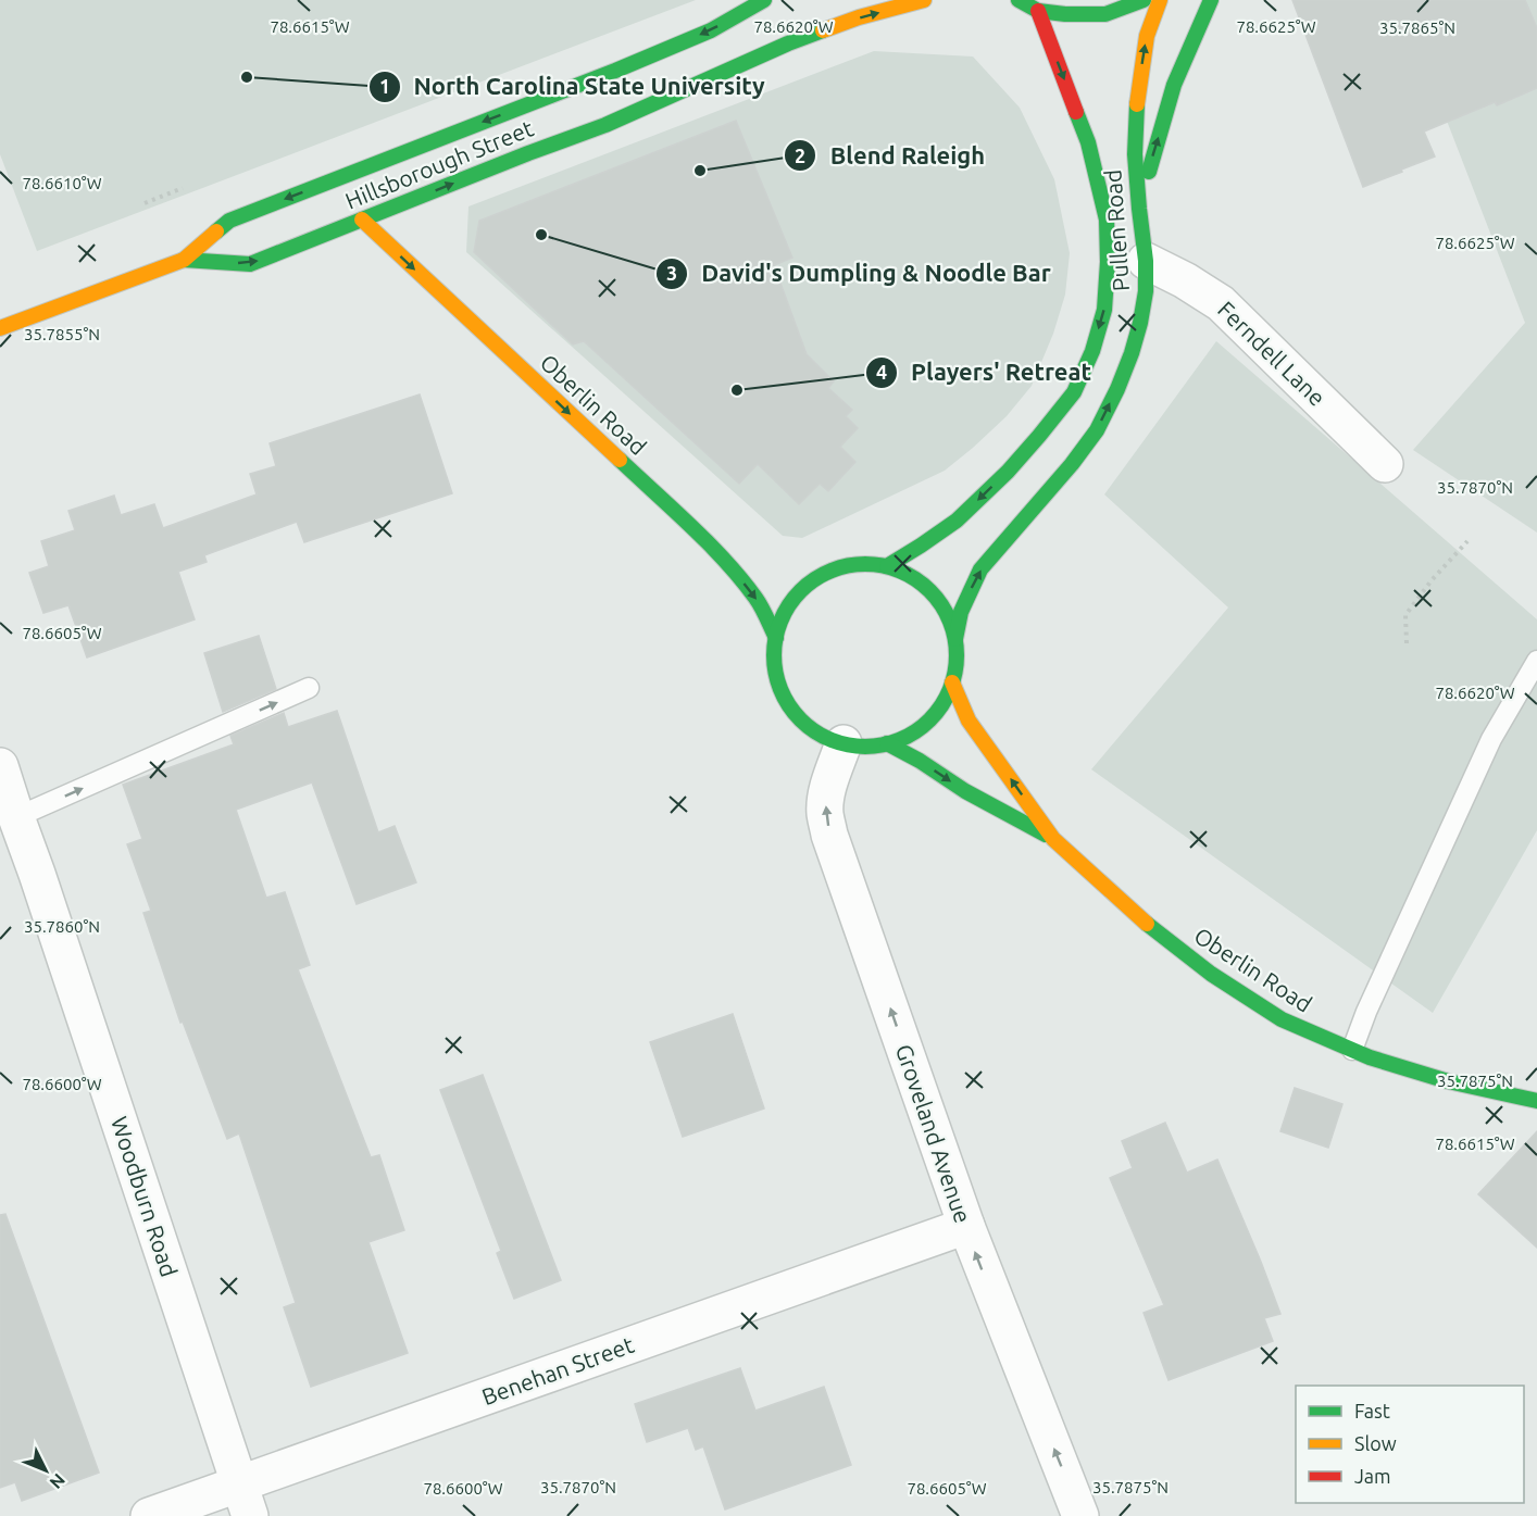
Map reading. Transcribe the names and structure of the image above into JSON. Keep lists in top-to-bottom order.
{
  "streets": {
    "main road": ["Hillsborough Street", "Pullen Road", "Oberlin Road"],
    "street": [
      "Ferndell Lane",
      "Groveland Avenue",
      "Woodburn Road",
      "Benehan Street"
    ]
  },
  "crossings": [
    ["Hillsborough Street", "Oberlin Road"],
    ["Pullen Road", "Ferndell Lane"],
    ["Pullen Road", "Oberlin Road"],
    ["Pullen Road", "Groveland Avenue"],
    ["Oberlin Road", "Groveland Avenue"],
    ["Groveland Avenue", "Benehan Street"],
    ["Woodburn Road", "Benehan Street"]
  ],
  "one_way": ["Groveland Avenue"],
  "places": [
    "North Carolina State University",
    "Blend Raleigh",
    "David's Dumpling & Noodle Bar",
    "Players' Retreat"
  ],
  "legend": ["Fast", "Slow", "Jam"],
  "north": "bottom right",
  "coordinates": [
    "78.6615°W",
    "78.6625°W",
    "78.6620°W",
    "35.7865°N",
    "78.6610°W",
    "35.7855°N",
    "35.7870°N",
    "78.6605°W",
    "35.7860°N",
    "35.7875°N",
    "78.6600°W"
  ]
}
